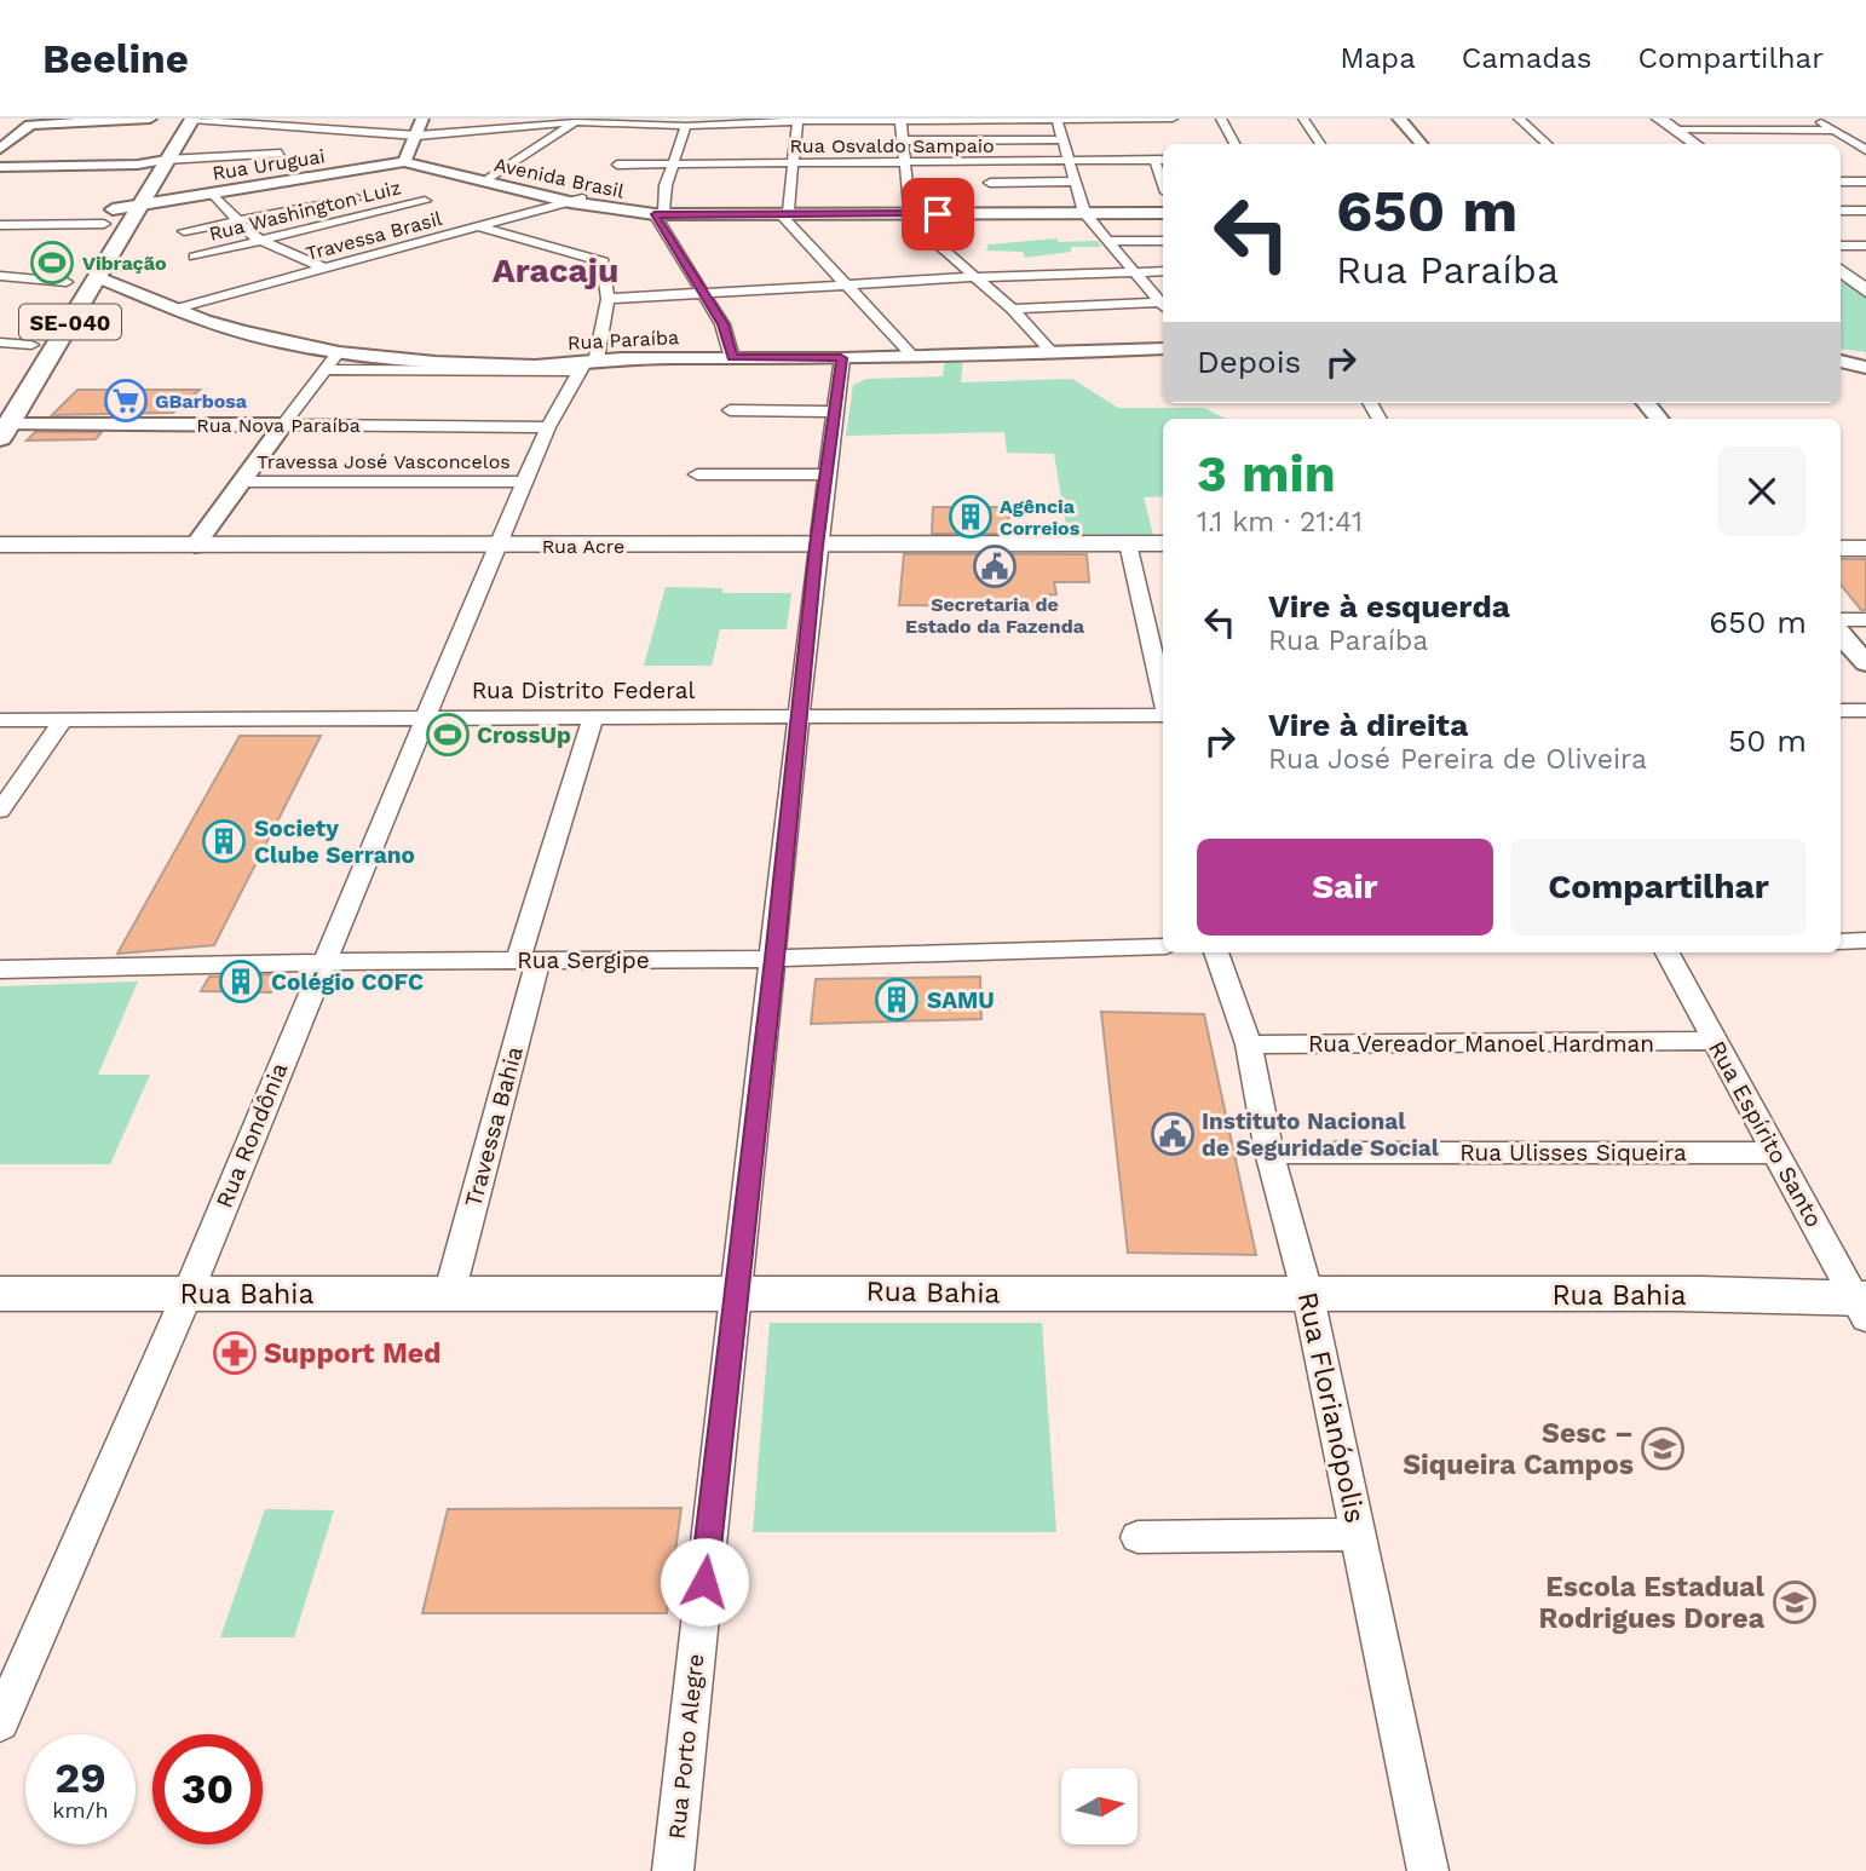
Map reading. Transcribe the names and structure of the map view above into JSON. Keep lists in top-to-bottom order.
{
  "streets": {
    "main road": ["SE-040", "Rua Acre", "Rua Bahia"],
    "street": [
      "Rua Osvaldo Sampaio",
      "Rua Uruguai",
      "Avenida Brasil",
      "Rua Washington Luiz",
      "Travessa Brasil",
      "Rua Paraíba",
      "Rua Nova Paraíba",
      "Travessa José Vasconcelos",
      "Rua Distrito Federal",
      "Rua Sergipe",
      "Rua Vereador Manoel Hardman",
      "Travessa Bahia",
      "Rua Espírito Santo",
      "Rua Rondônia",
      "Rua Ulisses Siqueira",
      "Rua Florianópolis",
      "Rua Porto Alegre"
    ]
  },
  "crossings": [
    ["Rua Uruguai", "Avenida Brasil"],
    ["Rua Uruguai", "SE-040"],
    ["Avenida Brasil", "Travessa Brasil"],
    ["Travessa Brasil", "Rua Paraíba"],
    ["SE-040", "Rua Paraíba"],
    ["SE-040", "Rua Nova Paraíba"],
    ["Rua Paraíba", "Rua Rondônia"],
    ["Rua Paraíba", "Rua Porto Alegre"],
    ["Rua Nova Paraíba", "Rua Rondônia"],
    ["Travessa José Vasconcelos", "Rua Rondônia"],
    ["Rua Acre", "Rua Rondônia"],
    ["Rua Acre", "Rua Porto Alegre"],
    ["Rua Distrito Federal", "Travessa Bahia"],
    ["Rua Distrito Federal", "Rua Rondônia"],
    ["Rua Distrito Federal", "Rua Porto Alegre"],
    ["Rua Sergipe", "Travessa Bahia"],
    ["Rua Sergipe", "Rua Rondônia"],
    ["Rua Sergipe", "Rua Porto Alegre"],
    ["Rua Vereador Manoel Hardman", "Rua Espírito Santo"],
    ["Rua Vereador Manoel Hardman", "Rua Florianópolis"],
    ["Travessa Bahia", "Rua Bahia"],
    ["Rua Espírito Santo", "Rua Ulisses Siqueira"],
    ["Rua Espírito Santo", "Rua Bahia"],
    ["Rua Rondônia", "Rua Bahia"],
    ["Rua Ulisses Siqueira", "Rua Florianópolis"],
    ["Rua Bahia", "Rua Florianópolis"],
    ["Rua Bahia", "Rua Porto Alegre"]
  ],
  "districts": ["Aracaju"],
  "places": {
    "sports": ["Vibração", "CrossUp"],
    "supermarket": ["GBarbosa"],
    "building": [
      "Agência Correios",
      "Society Clube Serrano",
      "Colégio COFC",
      "SAMU"
    ],
    "public building": ["Secretaria de Estado da Fazenda", "Instituto Nacional de Seguridade Social"],
    "pharmacy": ["Support Med"],
    "school or university": ["Sesc – Siqueira Campos", "Escola Estadual Rodrigues Dorea"]
  },
  "north": "right",
  "page": {
    "header": "Beeline",
    "nav": ["Mapa", "Camadas", "Compartilhar"],
    "turn": ["650 m", "Rua Paraíba"],
    "then": "Depois",
    "heading": ["3 min", "1.1 km · 21:41"],
    "list": [
      {
        "name": "Vire à esquerda",
        "note": "Rua Paraíba",
        "value": "650 m"
      },
      {
        "name": "Vire à direita",
        "note": "Rua José Pereira de Oliveira",
        "value": "50 m"
      }
    ],
    "buttons": ["Sair", "Compartilhar"],
    "speed": "29 km/h",
    "limit": "30"
  }
}
